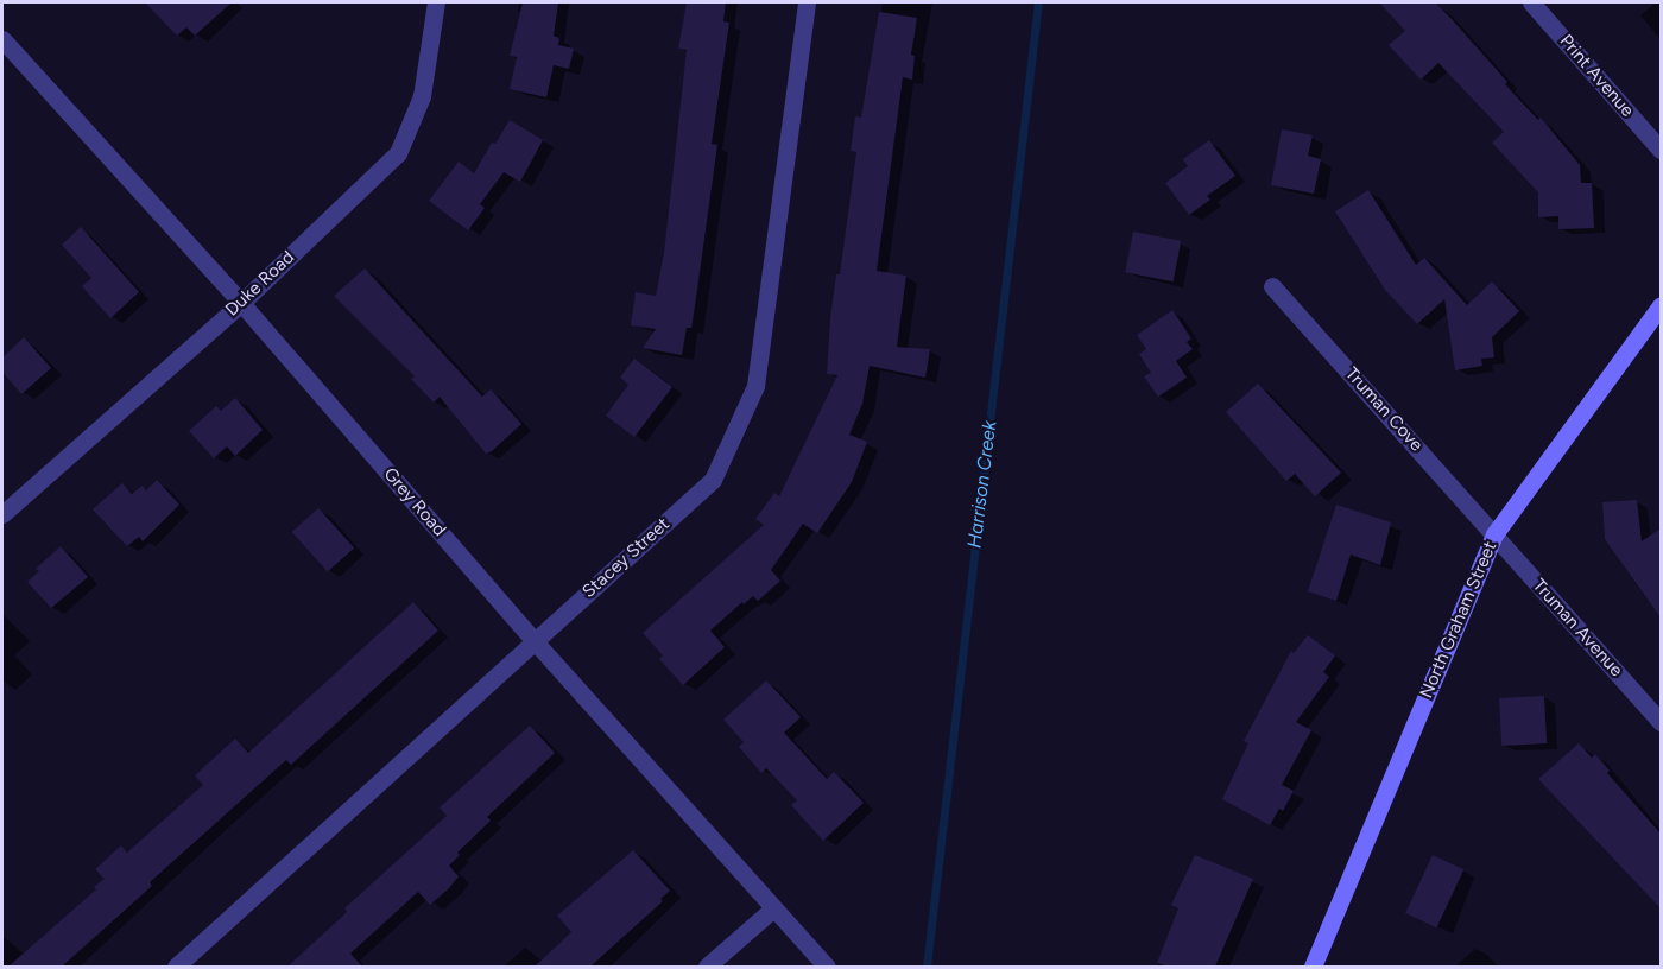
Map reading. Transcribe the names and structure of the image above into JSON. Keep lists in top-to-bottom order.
{
  "streets": {
    "main road": ["North Graham Street"],
    "street": [
      "Print Avenue",
      "Duke Road",
      "Truman Cove",
      "Grey Road",
      "Stacey Street",
      "Truman Avenue"
    ]
  },
  "crossings": [
    ["Duke Road", "Grey Road"],
    ["Truman Cove", "North Graham Street"],
    ["Truman Cove", "Truman Avenue"],
    ["Grey Road", "Stacey Street"],
    ["North Graham Street", "Truman Avenue"]
  ],
  "water": ["Harrison Creek"]
}
